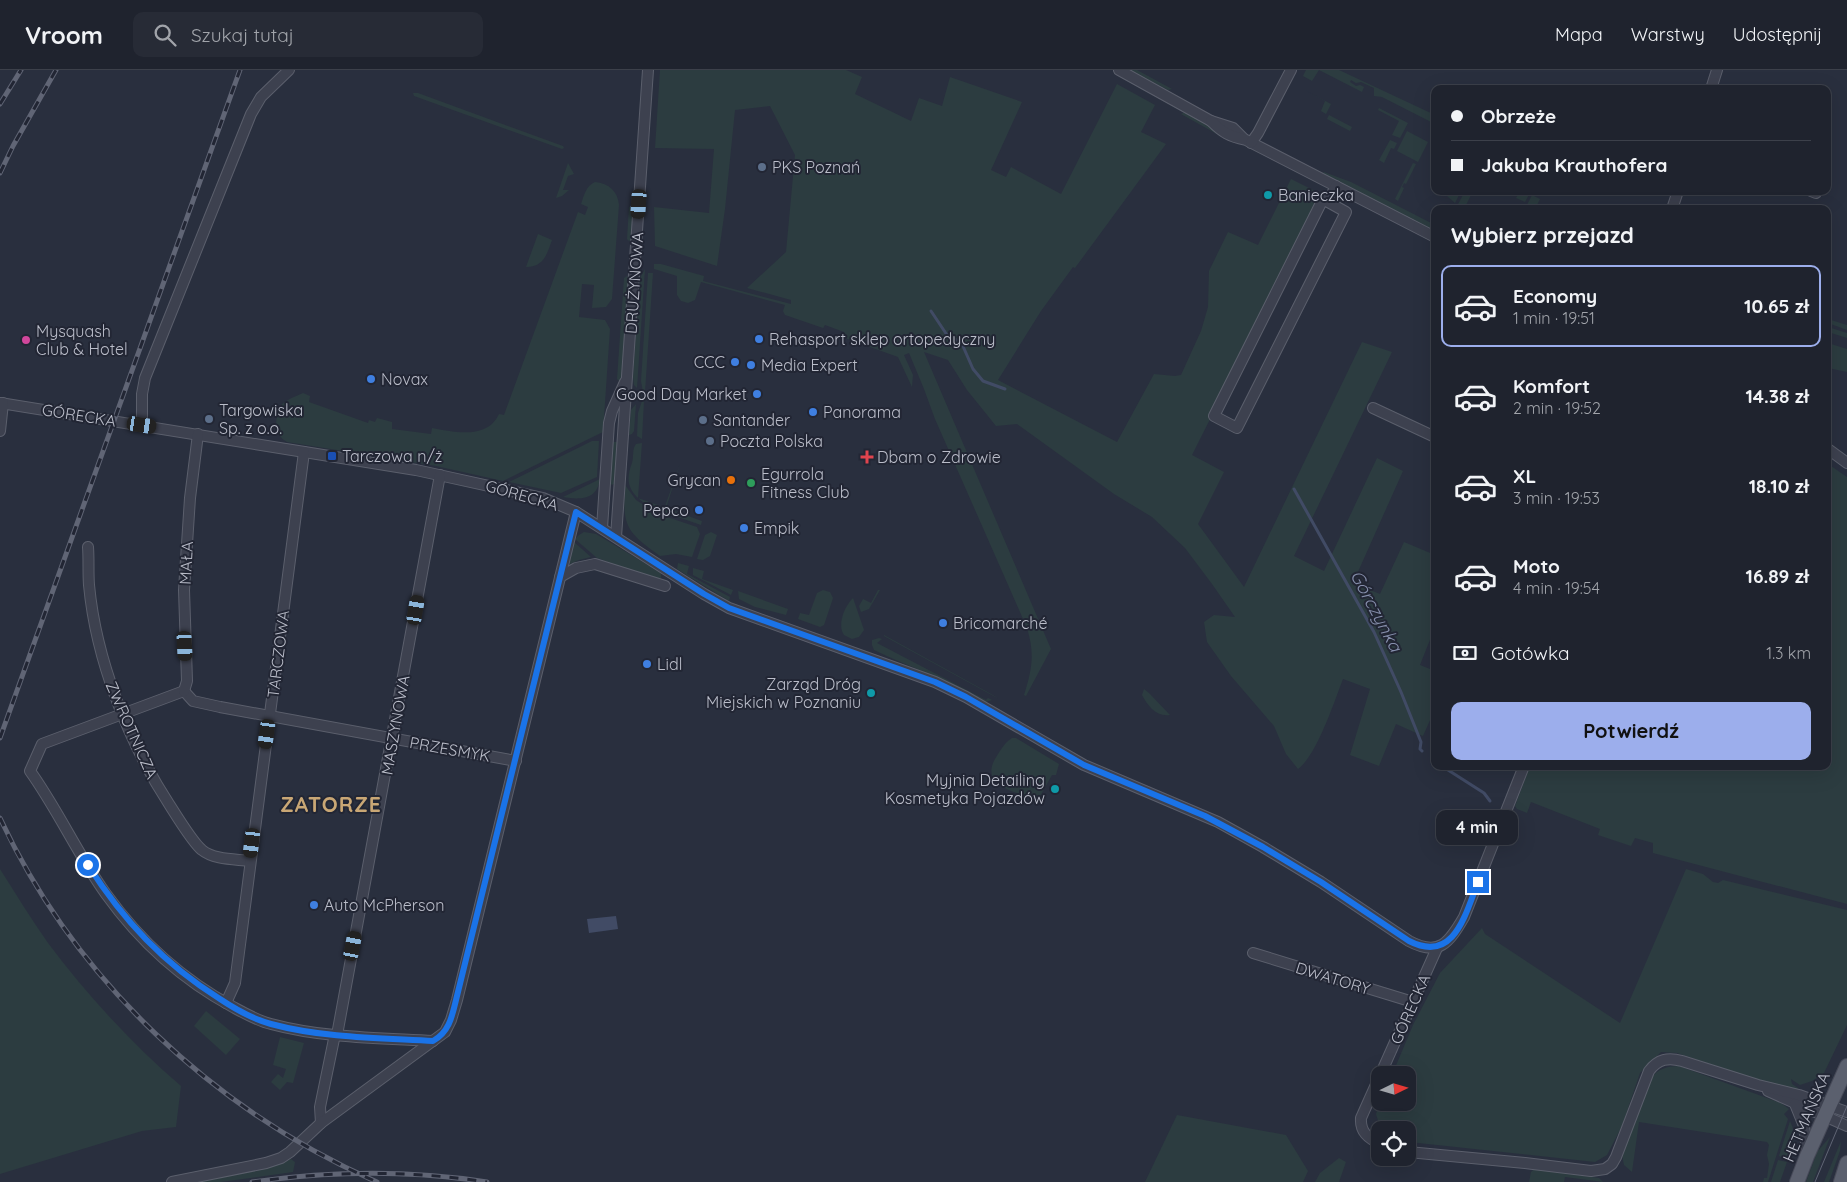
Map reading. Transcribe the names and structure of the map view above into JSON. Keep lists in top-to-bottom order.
{
  "streets": {
    "main road": ["HETMAŃSKA"],
    "street": [
      "DRUŻYNOWA",
      "GÓRECKA",
      "MAŁA",
      "TARCZOWA",
      "MASZYNOWA",
      "ZWROTNICZA",
      "PRZESMYK",
      "DWATORY"
    ]
  },
  "crossings": [
    ["DRUŻYNOWA", "GÓRECKA"],
    ["GÓRECKA", "MAŁA"],
    ["GÓRECKA", "TARCZOWA"],
    ["GÓRECKA", "MASZYNOWA"],
    ["GÓRECKA", "DWATORY"],
    ["MAŁA", "PRZESMYK"],
    ["TARCZOWA", "ZWROTNICZA"],
    ["TARCZOWA", "PRZESMYK"],
    ["MASZYNOWA", "PRZESMYK"]
  ],
  "districts": ["ZATORZE"],
  "water": ["Górczynka"],
  "places": {
    "other": [
      "PKS Poznań",
      "Banieczka",
      "Rehasport sklep ortopedyczny",
      "Mysquash Club & Hotel",
      "CCC",
      "Media Expert",
      "Novax",
      "Good Day Market",
      "Panorama",
      "Targowiska Sp. z o.o.",
      "Santander",
      "Poczta Polska",
      "Grycan",
      "Egurrola Fitness Club",
      "Pepco",
      "Empik",
      "Bricomarché",
      "Lidl",
      "Zarząd Dróg Miejskich w Poznaniu",
      "Myjnia Detailing Kosmetyka Pojazdów",
      "Auto McPherson"
    ],
    "transit": ["Tarczowa n/ż"],
    "health": ["Dbam o Zdrowie"]
  },
  "north": "right",
  "page": {
    "header": "Vroom",
    "search": "Szukaj tutaj",
    "nav": ["Mapa", "Warstwy", "Udostępnij"],
    "banner": ["Obrzeże", "Jakuba Krauthofera"],
    "heading": "Wybierz przejazd",
    "list": [
      {
        "name": "Economy",
        "note": "1 min · 19:51",
        "value": "10.65 zł"
      },
      {
        "name": "Komfort",
        "note": "2 min · 19:52",
        "value": "14.38 zł"
      },
      {
        "name": "XL",
        "note": "3 min · 19:53",
        "value": "18.10 zł"
      },
      {
        "name": "Moto",
        "note": "4 min · 19:54",
        "value": "16.89 zł"
      }
    ],
    "pay": ["Gotówka", "1.3 km"],
    "buttons": "Potwierdź",
    "bubble": "4 min"
  }
}
